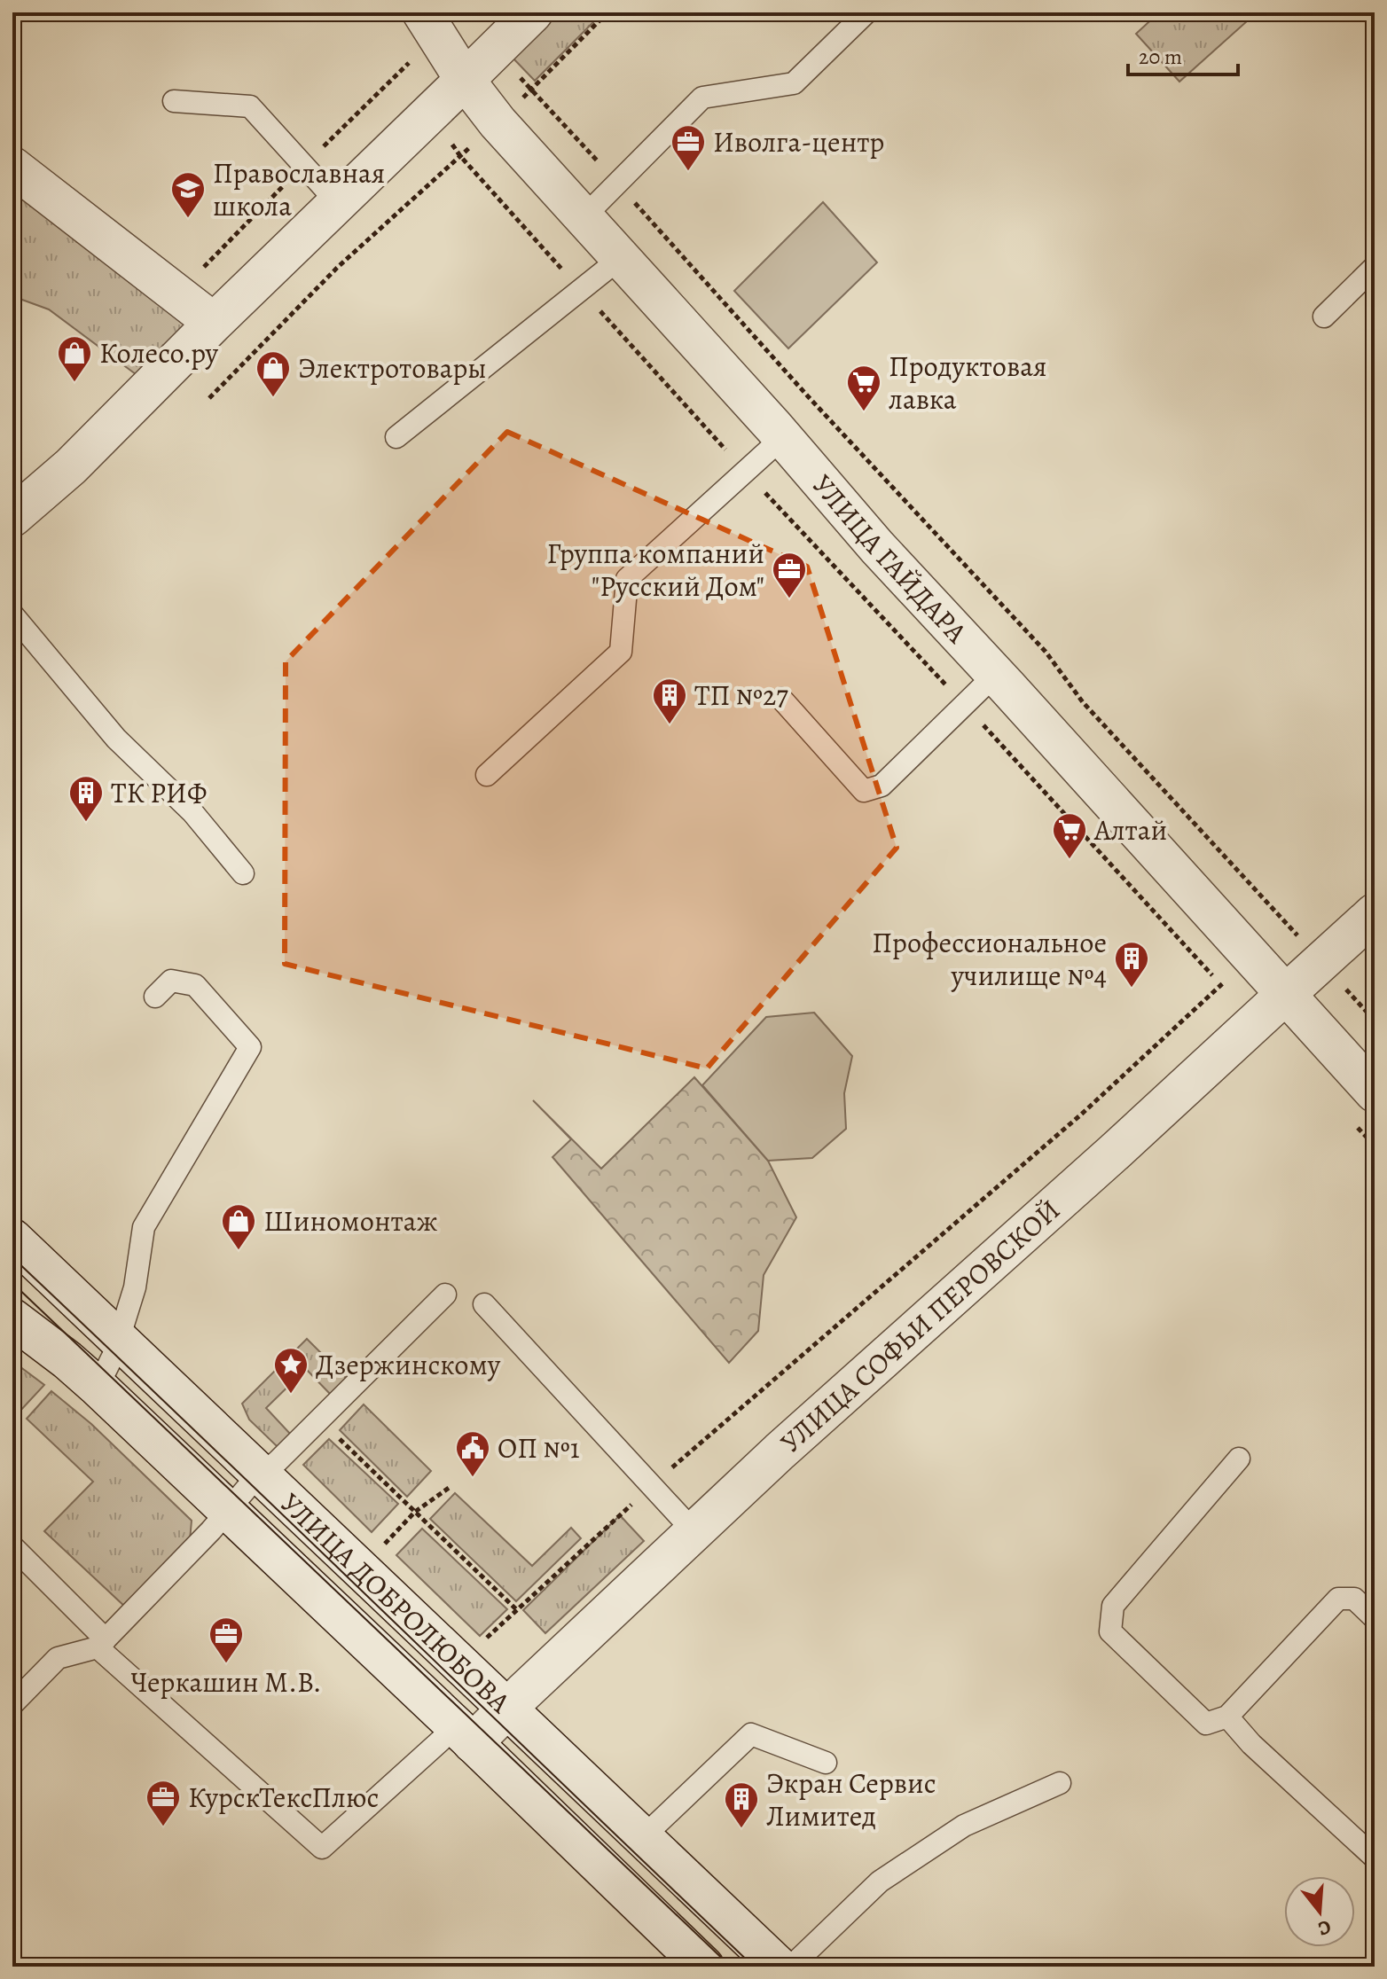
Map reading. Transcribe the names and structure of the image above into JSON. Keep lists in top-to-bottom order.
{
  "streets": {
    "street": ["УЛИЦА ГАЙДАРА", "УЛИЦА СОФЬИ ПЕРОВСКОЙ", "УЛИЦА ДОБРОЛЮБОВА"]
  },
  "crossings": [
    ["УЛИЦА ГАЙДАРА", "УЛИЦА СОФЬИ ПЕРОВСКОЙ"],
    ["УЛИЦА СОФЬИ ПЕРОВСКОЙ", "УЛИЦА ДОБРОЛЮБОВА"]
  ],
  "places": {
    "office": [
      "Иволга-центр",
      "Группа компаний \"Русский Дом\"",
      "Черкашин М.В.",
      "КурскТексПлюс"
    ],
    "school or university": ["Православная школа"],
    "shop": ["Колесо.ру", "Электротовары", "Шиномонтаж"],
    "supermarket": ["Продуктовая лавка", "Алтай"],
    "building": [
      "ТП №27",
      "ТК РИФ",
      "Профессиональное училище №4",
      "Экран Сервис Лимитед"
    ],
    "place": ["Дзержинскому"],
    "public building": ["ОП №1"]
  },
  "scale_bar": "20 m",
  "north": "bottom"
}
